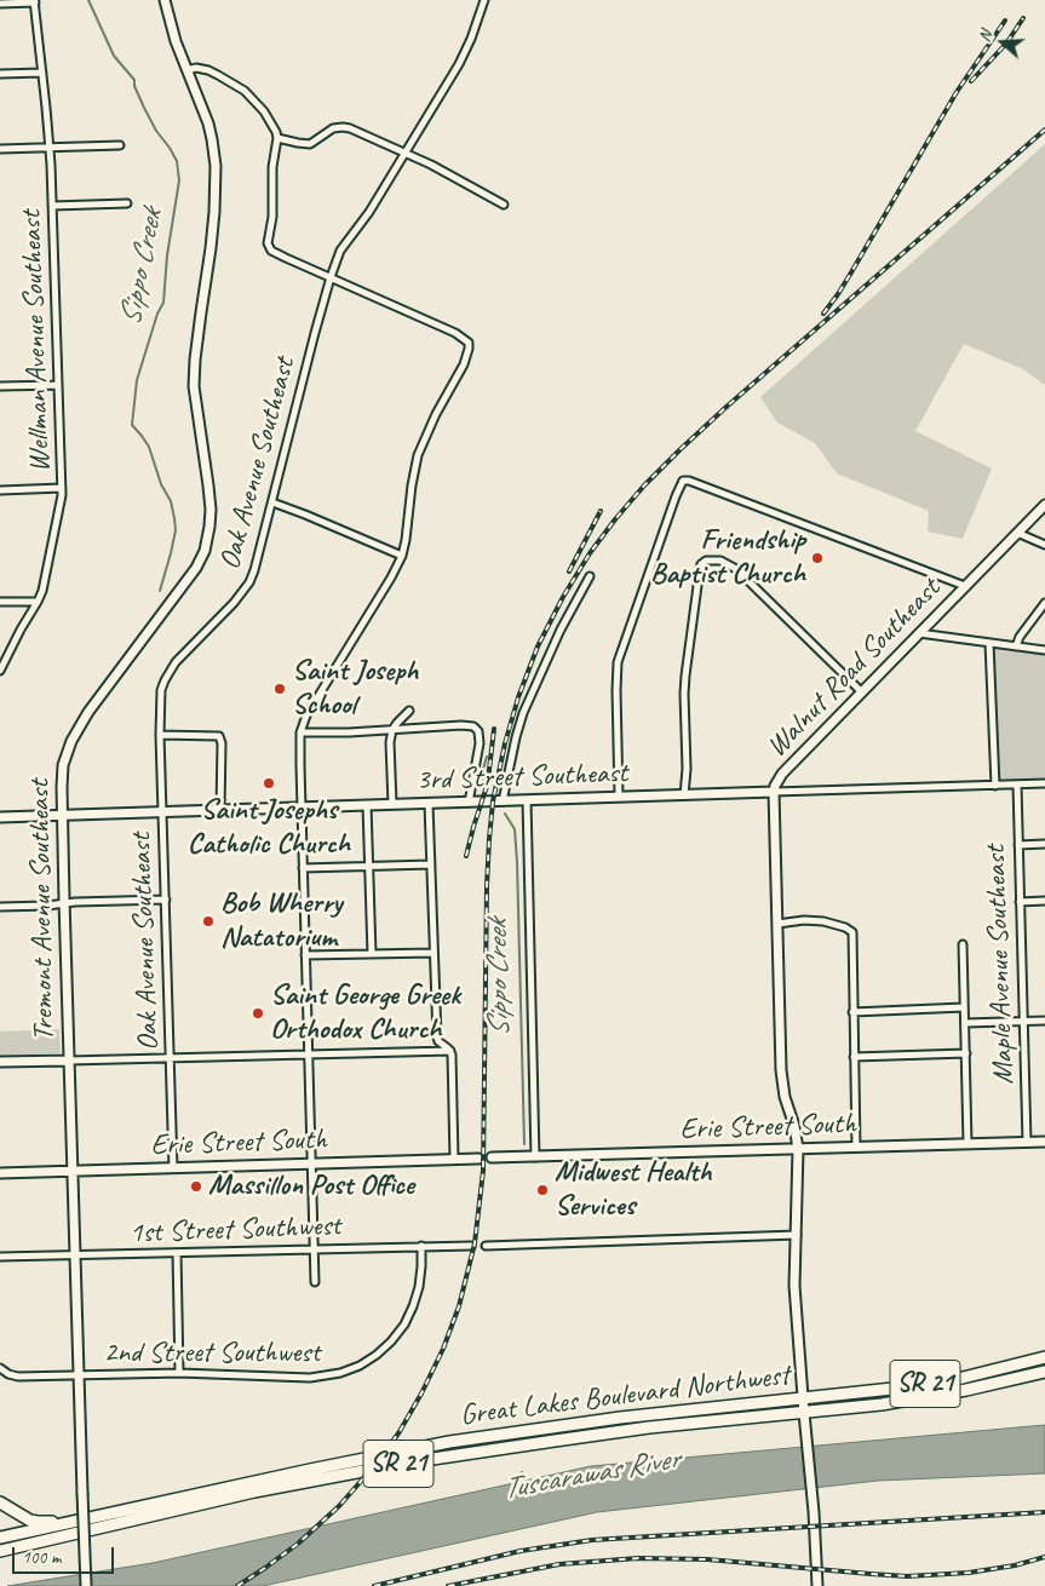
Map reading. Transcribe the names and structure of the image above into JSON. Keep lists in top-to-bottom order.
{
  "streets": {
    "highway": ["SR 21", "Great Lakes Boulevard Northwest"],
    "street": [
      "Wellman Avenue Southeast",
      "Oak Avenue Southeast",
      "Walnut Road Southeast",
      "3rd Street Southeast",
      "Tremont Avenue Southeast",
      "Maple Avenue Southeast",
      "Erie Street South",
      "1st Street Southwest",
      "2nd Street Southwest"
    ]
  },
  "crossings": [
    ["Oak Avenue Southeast", "3rd Street Southeast"],
    ["Oak Avenue Southeast", "Erie Street South"],
    ["Walnut Road Southeast", "3rd Street Southeast"],
    ["Walnut Road Southeast", "Erie Street South"],
    ["Walnut Road Southeast", "Great Lakes Boulevard Northwest"],
    ["3rd Street Southeast", "Tremont Avenue Southeast"],
    ["3rd Street Southeast", "Maple Avenue Southeast"],
    ["Tremont Avenue Southeast", "Erie Street South"],
    ["Tremont Avenue Southeast", "1st Street Southwest"],
    ["Tremont Avenue Southeast", "2nd Street Southwest"],
    ["Maple Avenue Southeast", "Erie Street South"],
    ["1st Street Southwest", "2nd Street Southwest"]
  ],
  "water": ["Sippo Creek", "Tuscarawas River"],
  "places": [
    "Friendship Baptist Church",
    "Saint Joseph School",
    "Saint Josephs Catholic Church",
    "Bob Wherry Natatorium",
    "Saint George Greek Orthodox Church",
    "Massillon Post Office",
    "Midwest Health Services"
  ],
  "scale_bar": "100 m",
  "north": "left"
}
